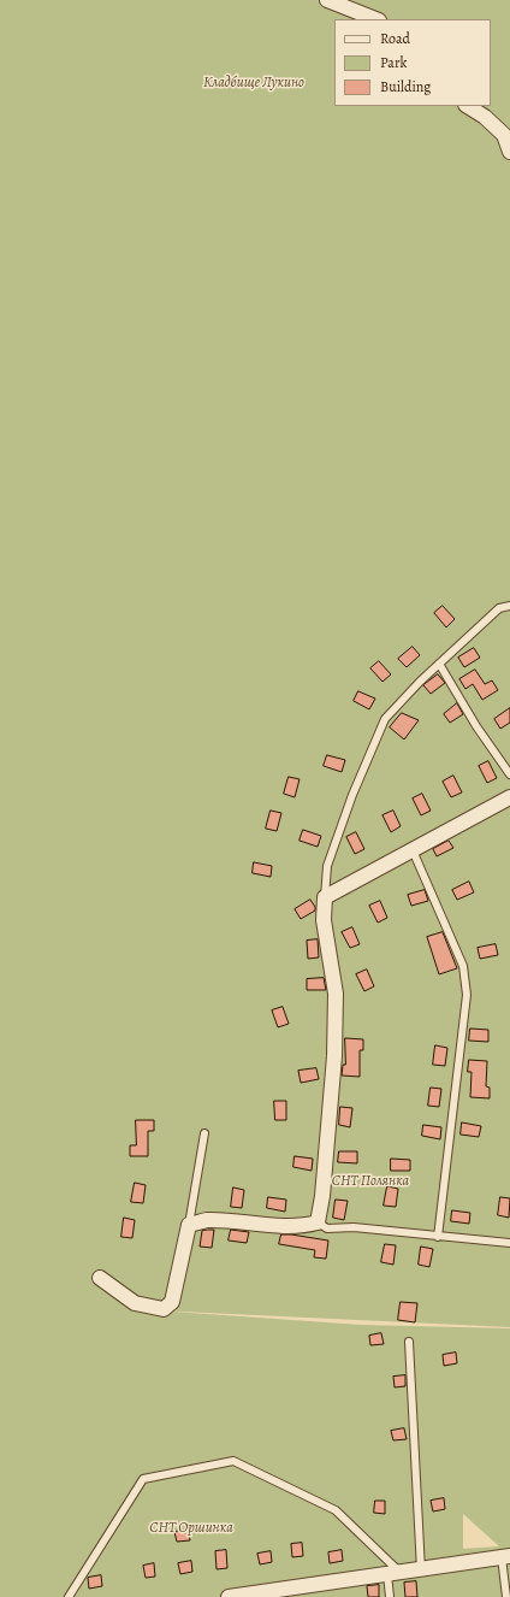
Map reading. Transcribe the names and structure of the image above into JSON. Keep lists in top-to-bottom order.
{
  "parks": ["Кладбище Лукино", "СНТ Полянка", "СНТ Оршинка"],
  "legend": ["Road", "Park", "Building"]
}
